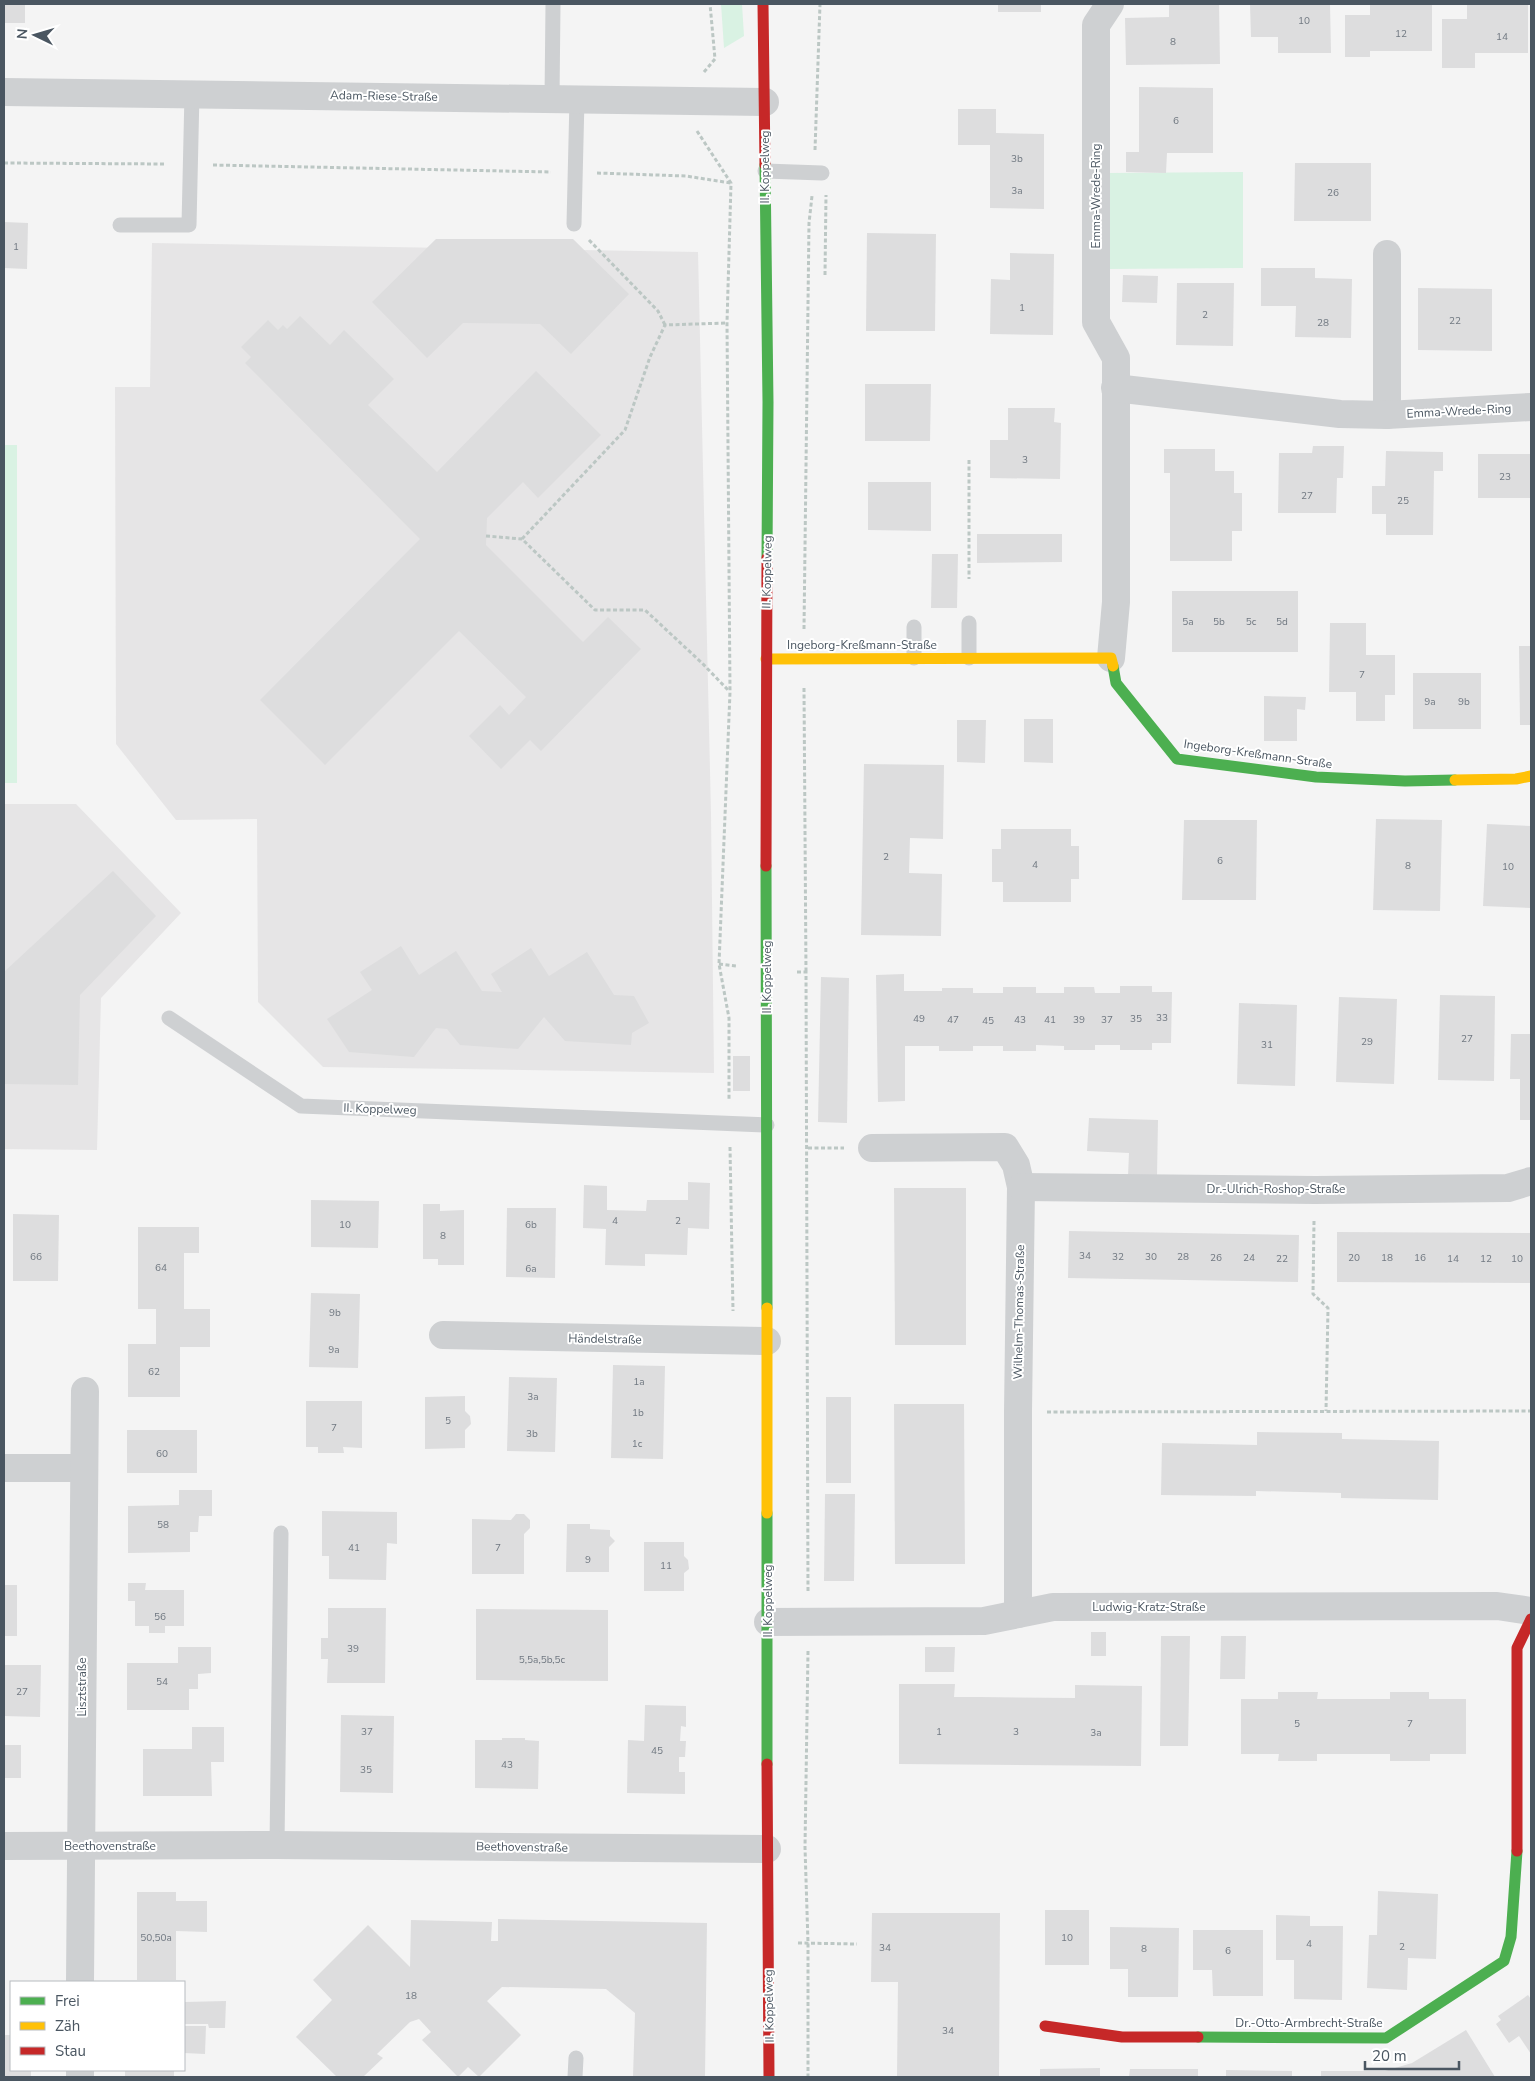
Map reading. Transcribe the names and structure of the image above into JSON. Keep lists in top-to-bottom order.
{
  "streets": {
    "street": [
      "Adam-Riese-Straße",
      "II. Koppelweg",
      "Emma-Wrede-Ring",
      "Ingeborg-Kreßmann-Straße",
      "Dr.-Ulrich-Roshop-Straße",
      "Wilhelm-Thomas-Straße",
      "Händelstraße",
      "Ludwig-Kratz-Straße",
      "Lisztstraße",
      "Beethovenstraße",
      "Dr.-Otto-Armbrecht-Straße"
    ]
  },
  "crossings": [
    ["Adam-Riese-Straße", "II. Koppelweg"],
    ["II. Koppelweg", "Ingeborg-Kreßmann-Straße"],
    ["II. Koppelweg", "Händelstraße"],
    ["II. Koppelweg", "Ludwig-Kratz-Straße"],
    ["II. Koppelweg", "Beethovenstraße"],
    ["Emma-Wrede-Ring", "Ingeborg-Kreßmann-Straße"],
    ["Dr.-Ulrich-Roshop-Straße", "Wilhelm-Thomas-Straße"],
    ["Wilhelm-Thomas-Straße", "Ludwig-Kratz-Straße"],
    ["Lisztstraße", "Beethovenstraße"]
  ],
  "house_numbers": [
    "10",
    "12",
    "14",
    "8",
    "6",
    "3b",
    "3a",
    "26",
    "1",
    "1",
    "2",
    "22",
    "28",
    "3",
    "23",
    "27",
    "25",
    "5a",
    "5b",
    "5c",
    "5d",
    "7",
    "9a",
    "9b",
    "2",
    "6",
    "4",
    "8",
    "10",
    "33",
    "49",
    "35",
    "47",
    "43",
    "41",
    "39",
    "37",
    "45",
    "27",
    "29",
    "31",
    "4",
    "2",
    "10",
    "6b",
    "8",
    "34",
    "66",
    "32",
    "30",
    "28",
    "26",
    "24",
    "20",
    "18",
    "16",
    "22",
    "14",
    "12",
    "10",
    "64",
    "6a",
    "9b",
    "9a",
    "62",
    "1a",
    "3a",
    "1b",
    "5",
    "7",
    "3b",
    "1c",
    "60",
    "58",
    "41",
    "7",
    "9",
    "11",
    "56",
    "39",
    "5,5a,5b,5c",
    "54",
    "27",
    "5",
    "7",
    "37",
    "1",
    "3",
    "3a",
    "45",
    "43",
    "35",
    "50,50a",
    "10",
    "4",
    "2",
    "34",
    "8",
    "6",
    "18",
    "34"
  ],
  "legend": ["Frei", "Zäh", "Stau"],
  "scale_bar": "20 m",
  "north": "left"
}
